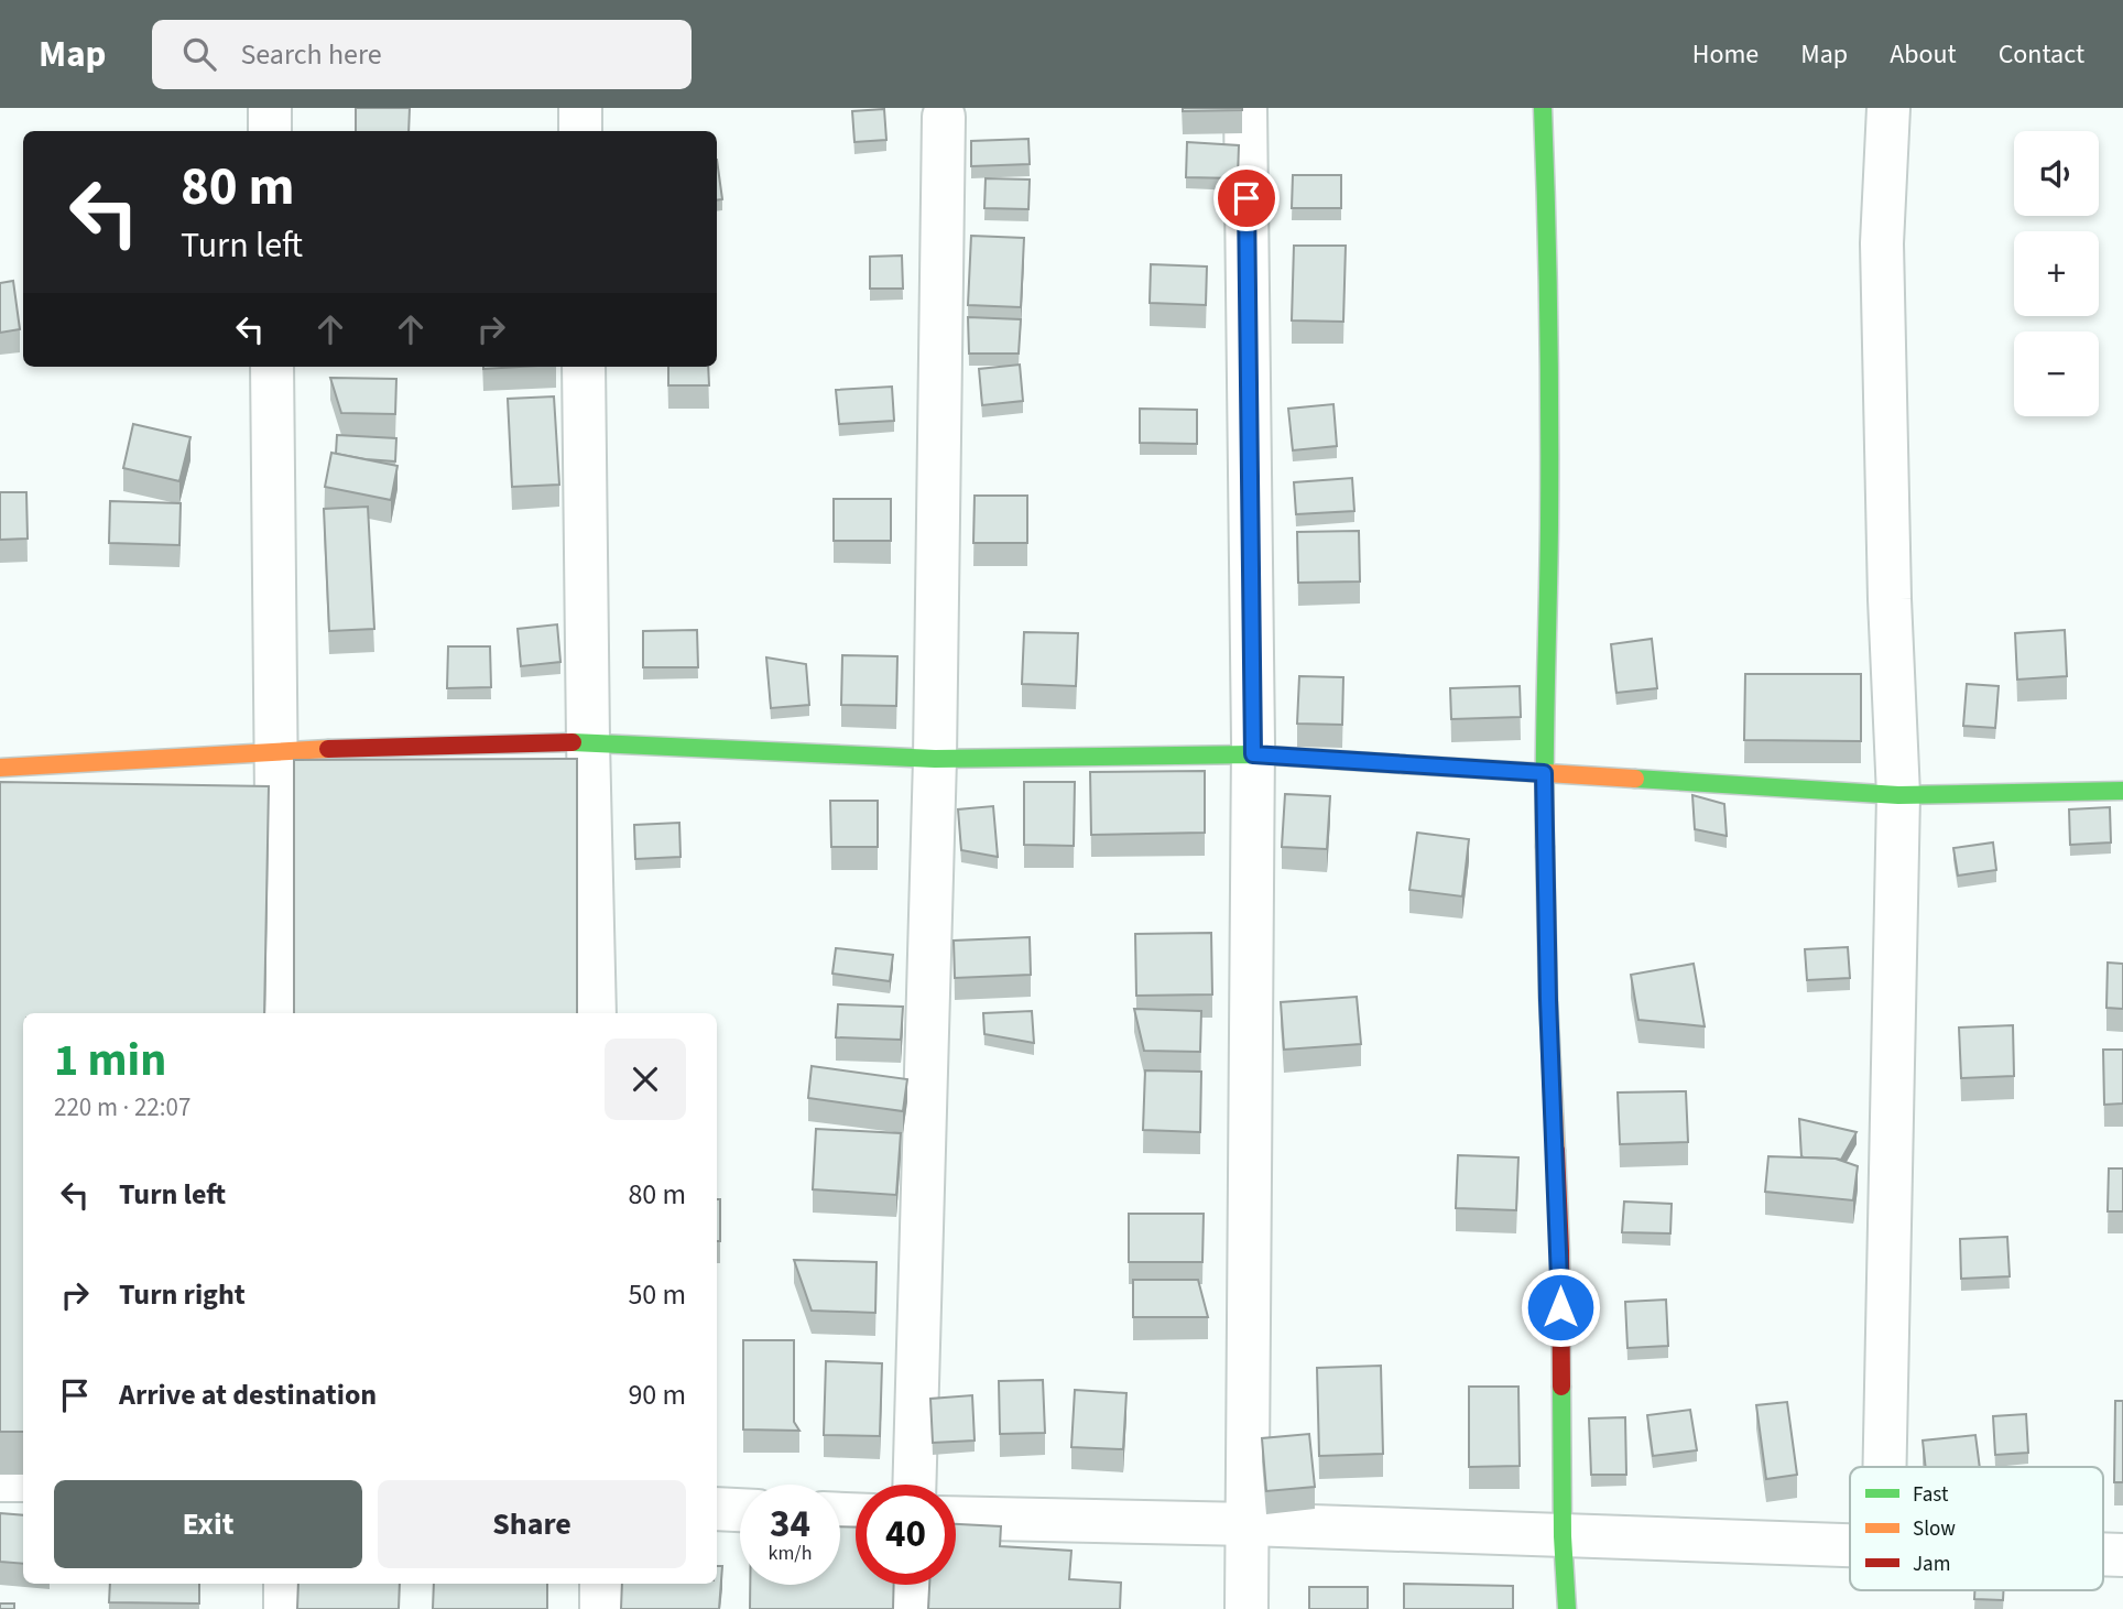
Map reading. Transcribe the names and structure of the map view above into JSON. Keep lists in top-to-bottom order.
{
  "legend": ["Fast", "Slow", "Jam"],
  "page": {
    "header": "Map",
    "search": "Search here",
    "nav": [
      "Home",
      "Map",
      "About",
      "Contact"
    ],
    "map_buttons": ["+", "−"],
    "turn": ["80 m", "Turn left"],
    "heading": ["1 min", "220 m · 22:07"],
    "list": [
      {
        "name": "Turn left",
        "value": "80 m"
      },
      {
        "name": "Turn right",
        "value": "50 m"
      },
      {
        "name": "Arrive at destination",
        "value": "90 m"
      }
    ],
    "buttons": ["Exit", "Share"],
    "speed": "34 km/h",
    "limit": "40"
  }
}
